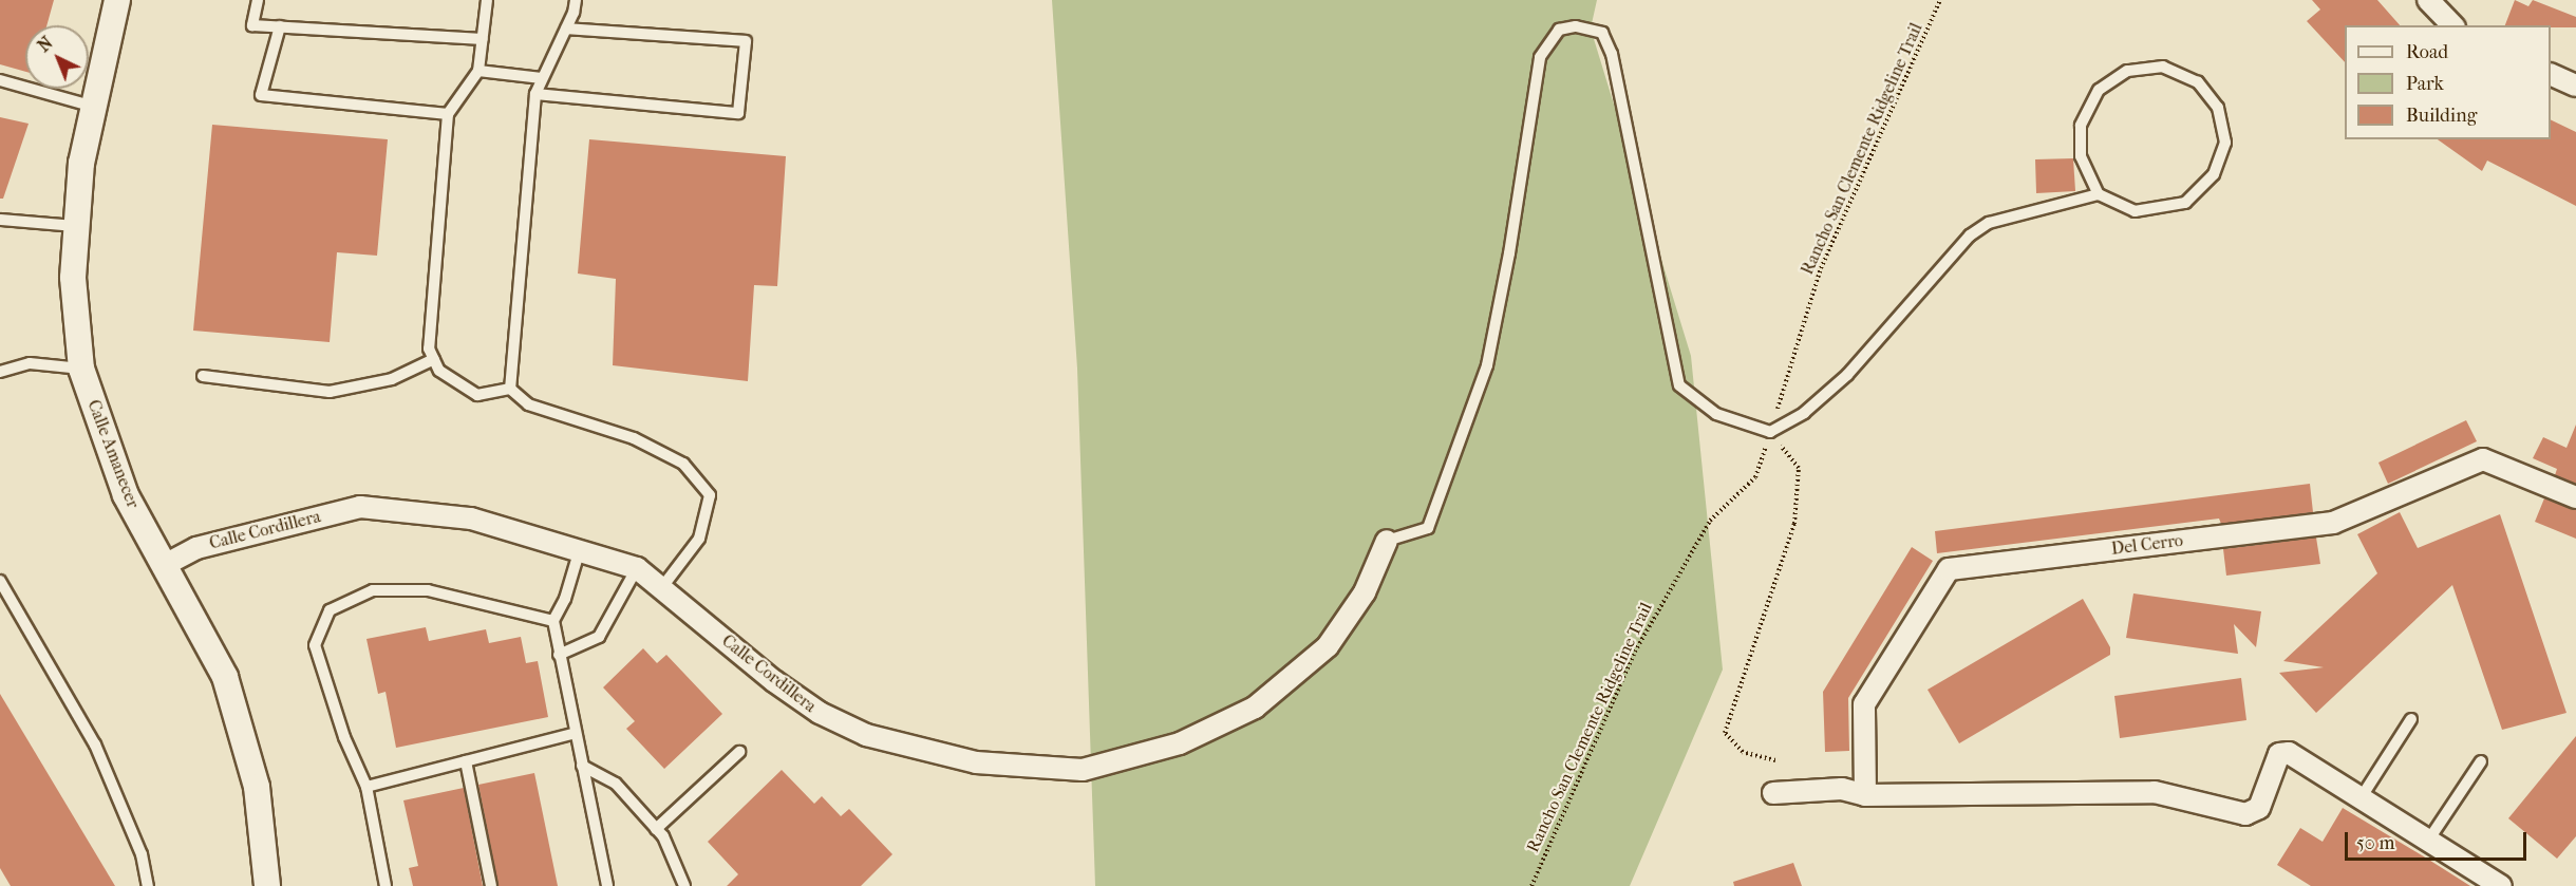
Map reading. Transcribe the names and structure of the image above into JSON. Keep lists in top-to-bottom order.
{
  "streets": {
    "street": ["Calle Amanecer", "Calle Cordillera", "Del Cerro"],
    "path": ["Rancho San Clemente Ridgeline Trail"]
  },
  "crossings": [
    ["Calle Amanecer", "Calle Cordillera"]
  ],
  "legend": ["Road", "Park", "Building"],
  "scale_bar": "50 m",
  "north": "top left"
}
